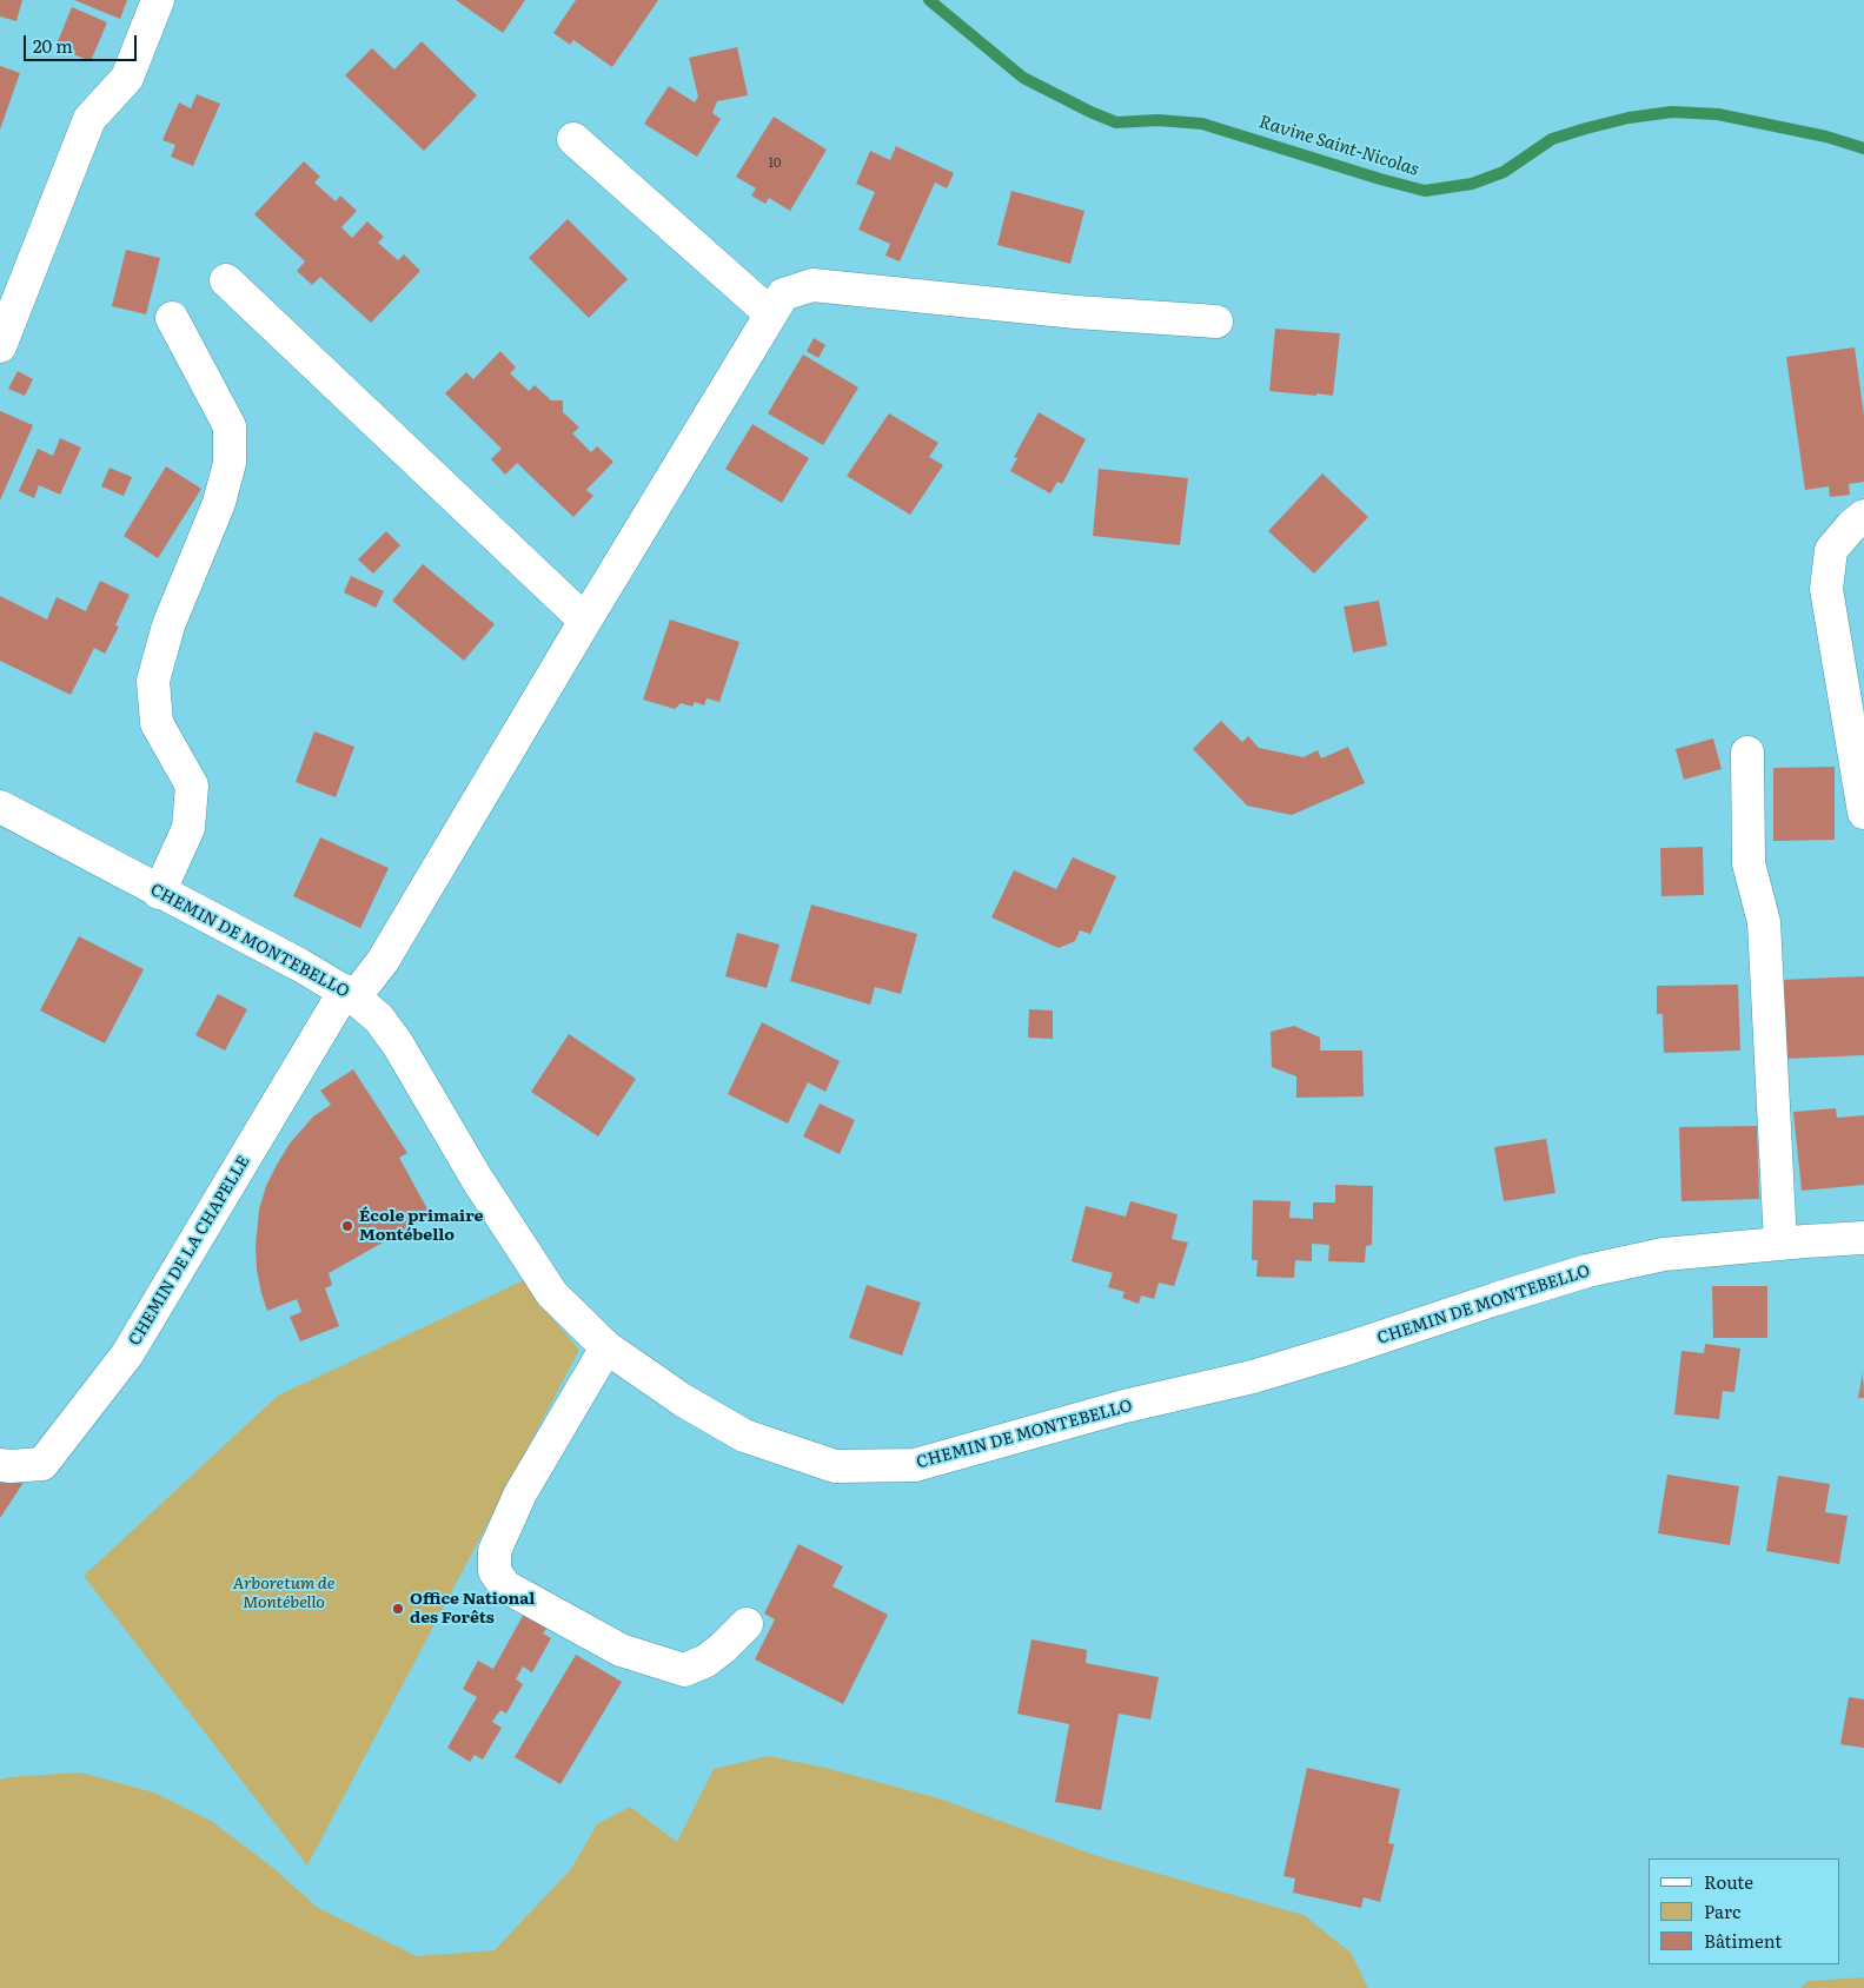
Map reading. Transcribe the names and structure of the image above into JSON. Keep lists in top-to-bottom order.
{
  "streets": {
    "street": ["CHEMIN DE MONTEBELLO", "CHEMIN DE LA CHAPELLE"]
  },
  "crossings": [
    ["CHEMIN DE MONTEBELLO", "CHEMIN DE LA CHAPELLE"]
  ],
  "water": ["Ravine Saint-Nicolas"],
  "parks": ["Arboretum de Montébello"],
  "places": ["École primaire Montébello", "Office National des Forêts"],
  "house_numbers": ["10"],
  "legend": ["Route", "Parc", "Bâtiment"],
  "scale_bar": "20 m"
}
